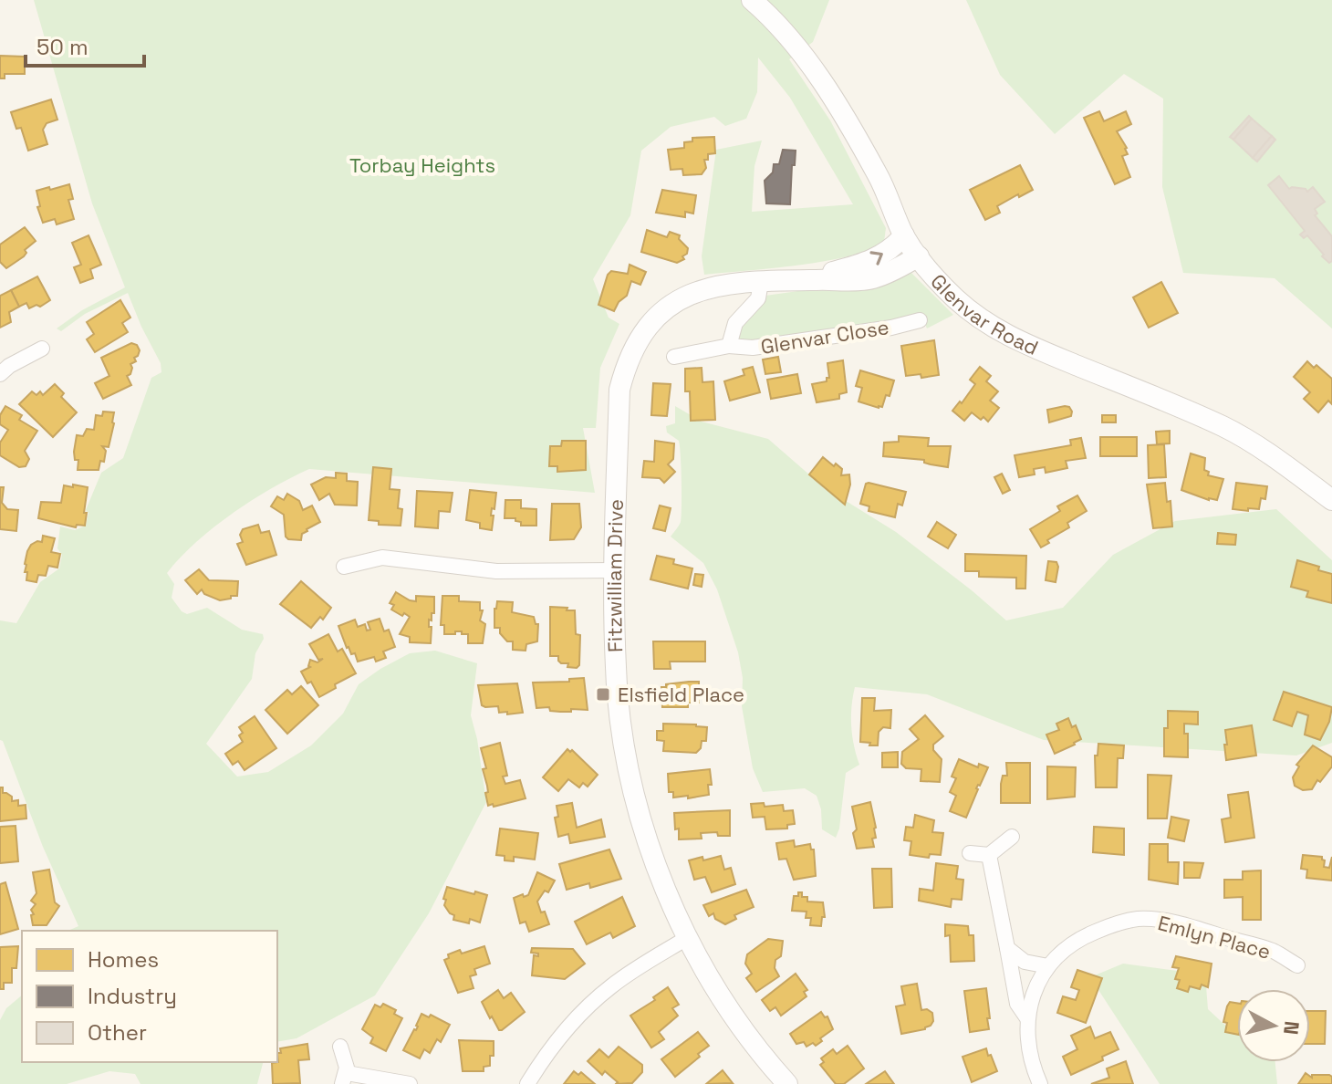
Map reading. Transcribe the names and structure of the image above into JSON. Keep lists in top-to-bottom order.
{
  "streets": {
    "street": [
      "Glenvar Road",
      "Glenvar Close",
      "Fitzwilliam Drive",
      "Emlyn Place"
    ]
  },
  "crossings": [
    ["Glenvar Road", "Fitzwilliam Drive"],
    ["Glenvar Close", "Fitzwilliam Drive"]
  ],
  "parks": ["Torbay Heights"],
  "places": {
    "transit": ["Elsfield Place"]
  },
  "legend": ["Homes", "Industry", "Other"],
  "scale_bar": "50 m",
  "north": "right"
}
